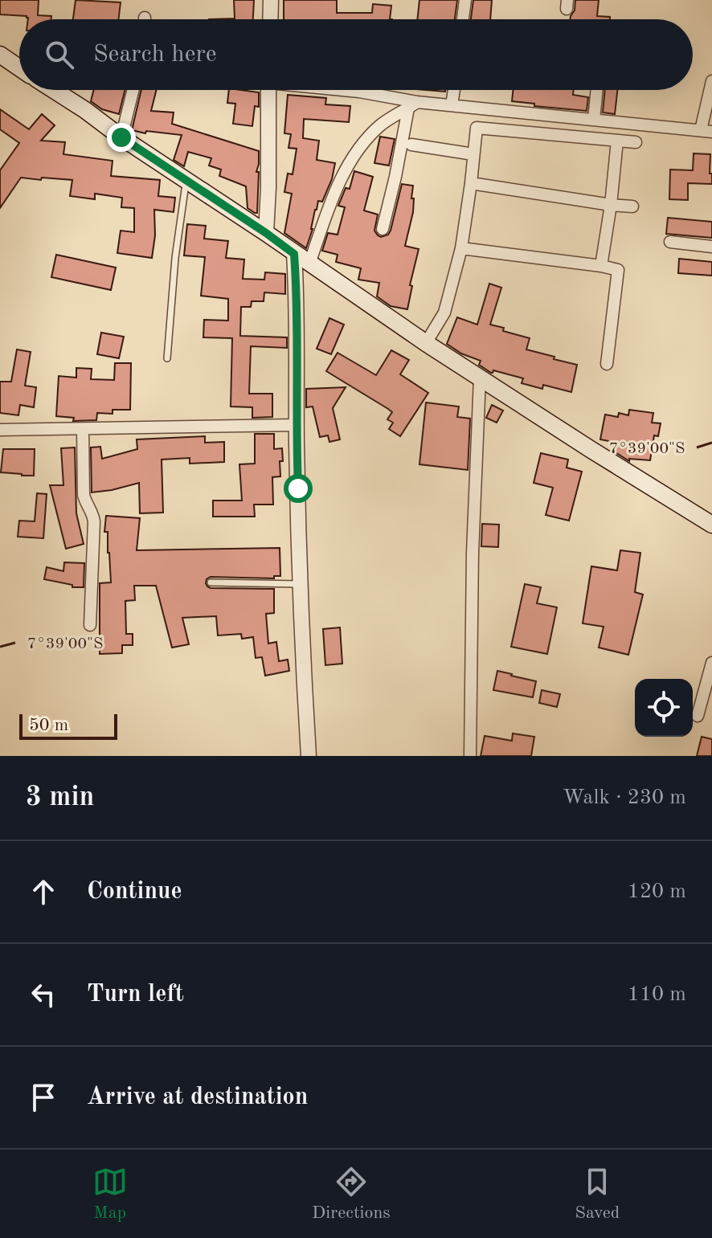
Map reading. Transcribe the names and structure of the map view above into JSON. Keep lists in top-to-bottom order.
{
  "scale_bar": "50 m",
  "page": {
    "search": "Search here",
    "scale": "50 m",
    "heading": ["3 min", "Walk · 230 m"],
    "list": [
      ["Continue", "120 m"],
      ["Turn left", "110 m"],
      "Arrive at destination"
    ],
    "nav": ["Map", "Directions", "Saved"]
  },
  "coordinates": ["7°39'00\"S"]
}
